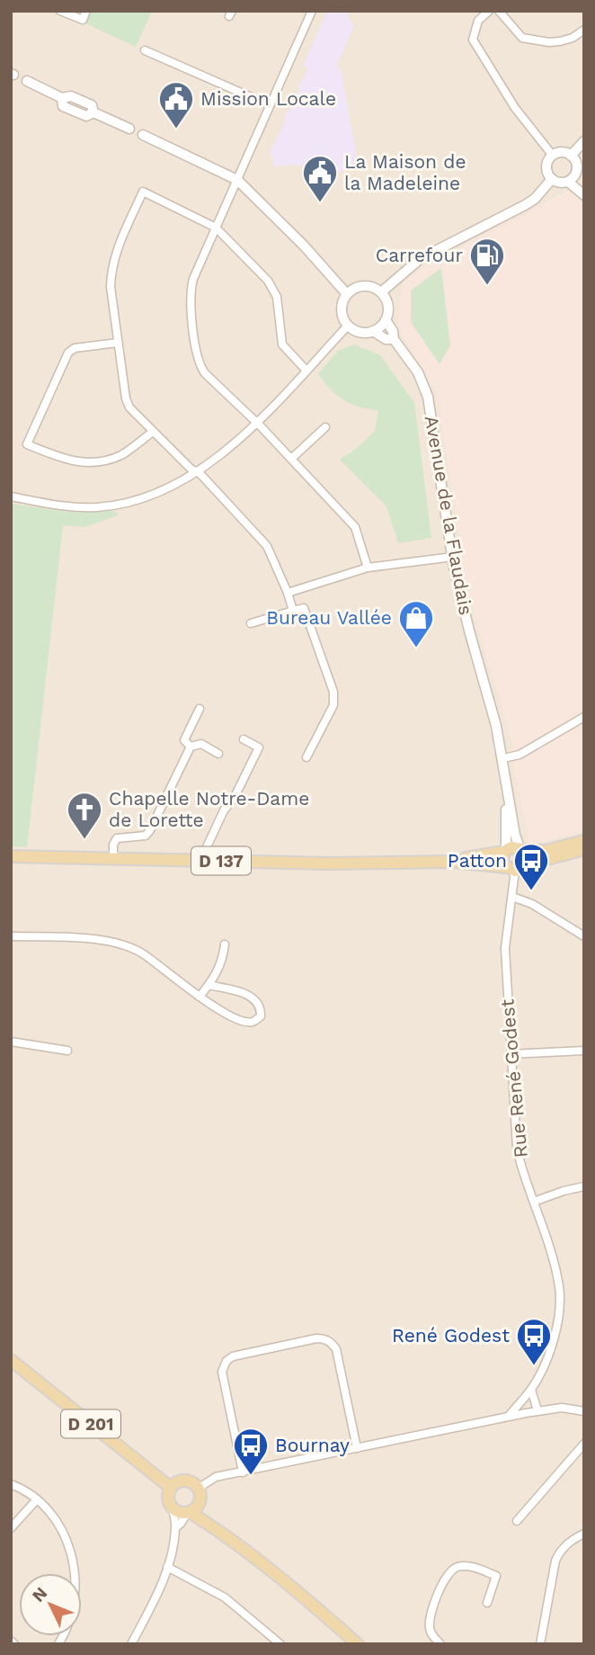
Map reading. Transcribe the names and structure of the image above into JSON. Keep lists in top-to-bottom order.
{
  "streets": {
    "main road": ["D 137", "D 201"],
    "street": ["Avenue de la Flaudais", "Rue René Godest"]
  },
  "crossings": [
    ["Avenue de la Flaudais", "D 137"],
    ["Avenue de la Flaudais", "Rue René Godest"],
    ["D 137", "Rue René Godest"]
  ],
  "places": {
    "public building": ["Mission Locale", "La Maison de la Madeleine"],
    "fuel station": ["Carrefour"],
    "shop": ["Bureau Vallée"],
    "church": ["Chapelle Notre-Dame de Lorette"],
    "bus stop": ["Patton", "René Godest", "Bournay"]
  },
  "north": "top left"
}
